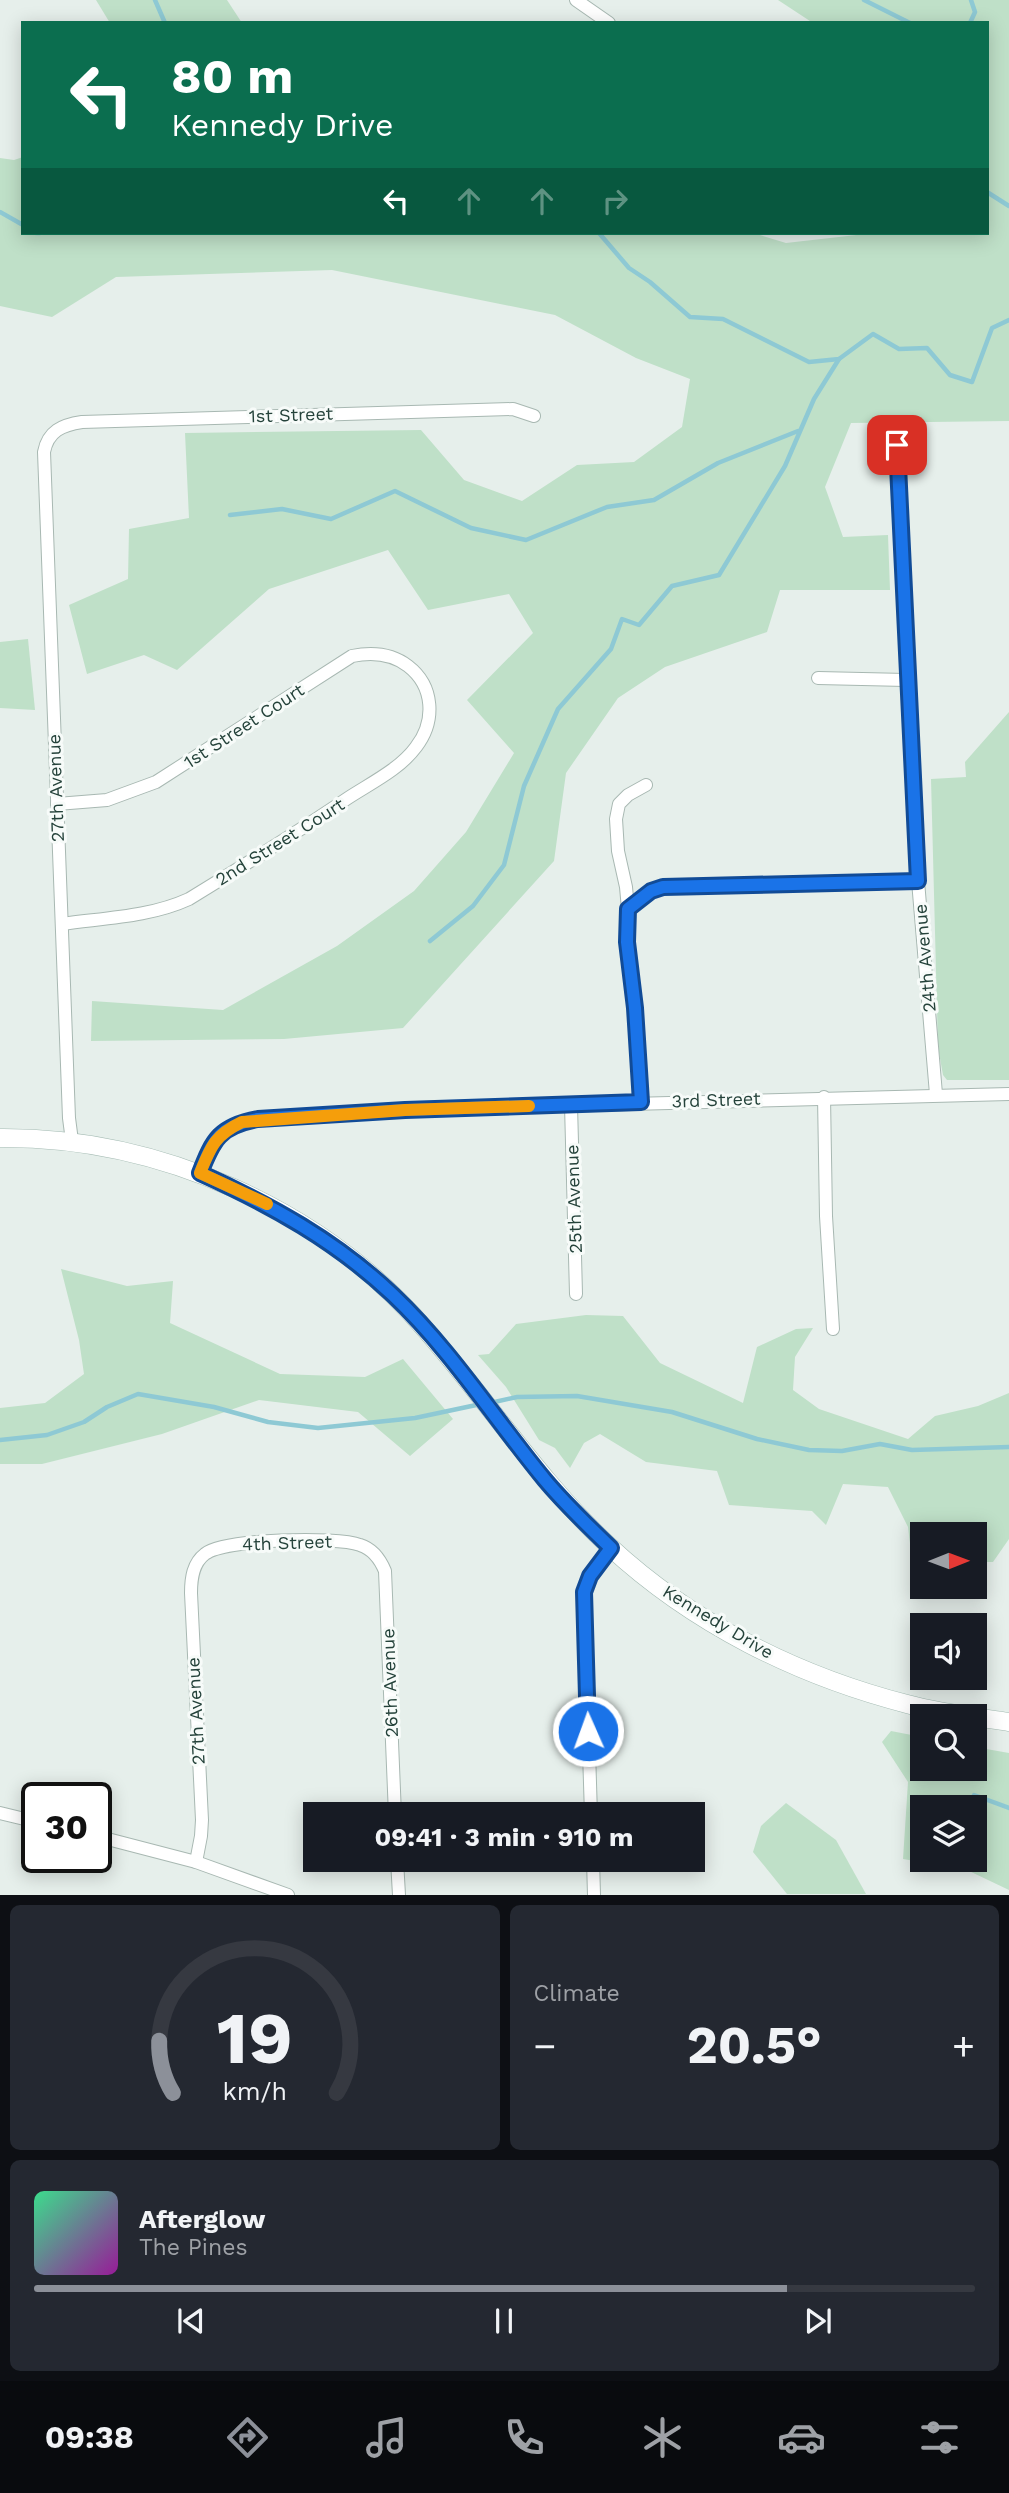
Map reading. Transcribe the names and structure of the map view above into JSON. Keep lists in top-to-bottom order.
{
  "streets": {
    "street": [
      "1st Street",
      "1st Street Court",
      "27th Avenue",
      "2nd Street Court",
      "24th Avenue",
      "3rd Street",
      "25th Avenue",
      "4th Street",
      "Kennedy Drive",
      "26th Avenue"
    ]
  },
  "crossings": [
    ["1st Street", "27th Avenue"],
    ["1st Street Court", "27th Avenue"],
    ["1st Street Court", "2nd Street Court"],
    ["27th Avenue", "2nd Street Court"],
    ["27th Avenue", "4th Street"],
    ["27th Avenue", "Kennedy Drive"],
    ["24th Avenue", "3rd Street"],
    ["3rd Street", "25th Avenue"],
    ["3rd Street", "Kennedy Drive"],
    ["4th Street", "26th Avenue"]
  ],
  "north": "right",
  "page": {
    "turn": ["80 m", "Kennedy Drive"],
    "limit": "30",
    "trip": "09:41 · 3 min · 910 m",
    "tile": "Climate",
    "heat": ["−", "20.5°", "+"],
    "song": ["Afterglow", "The Pines"],
    "tabs": "09:38",
    "gauge": ["19", "km/h"]
  }
}
